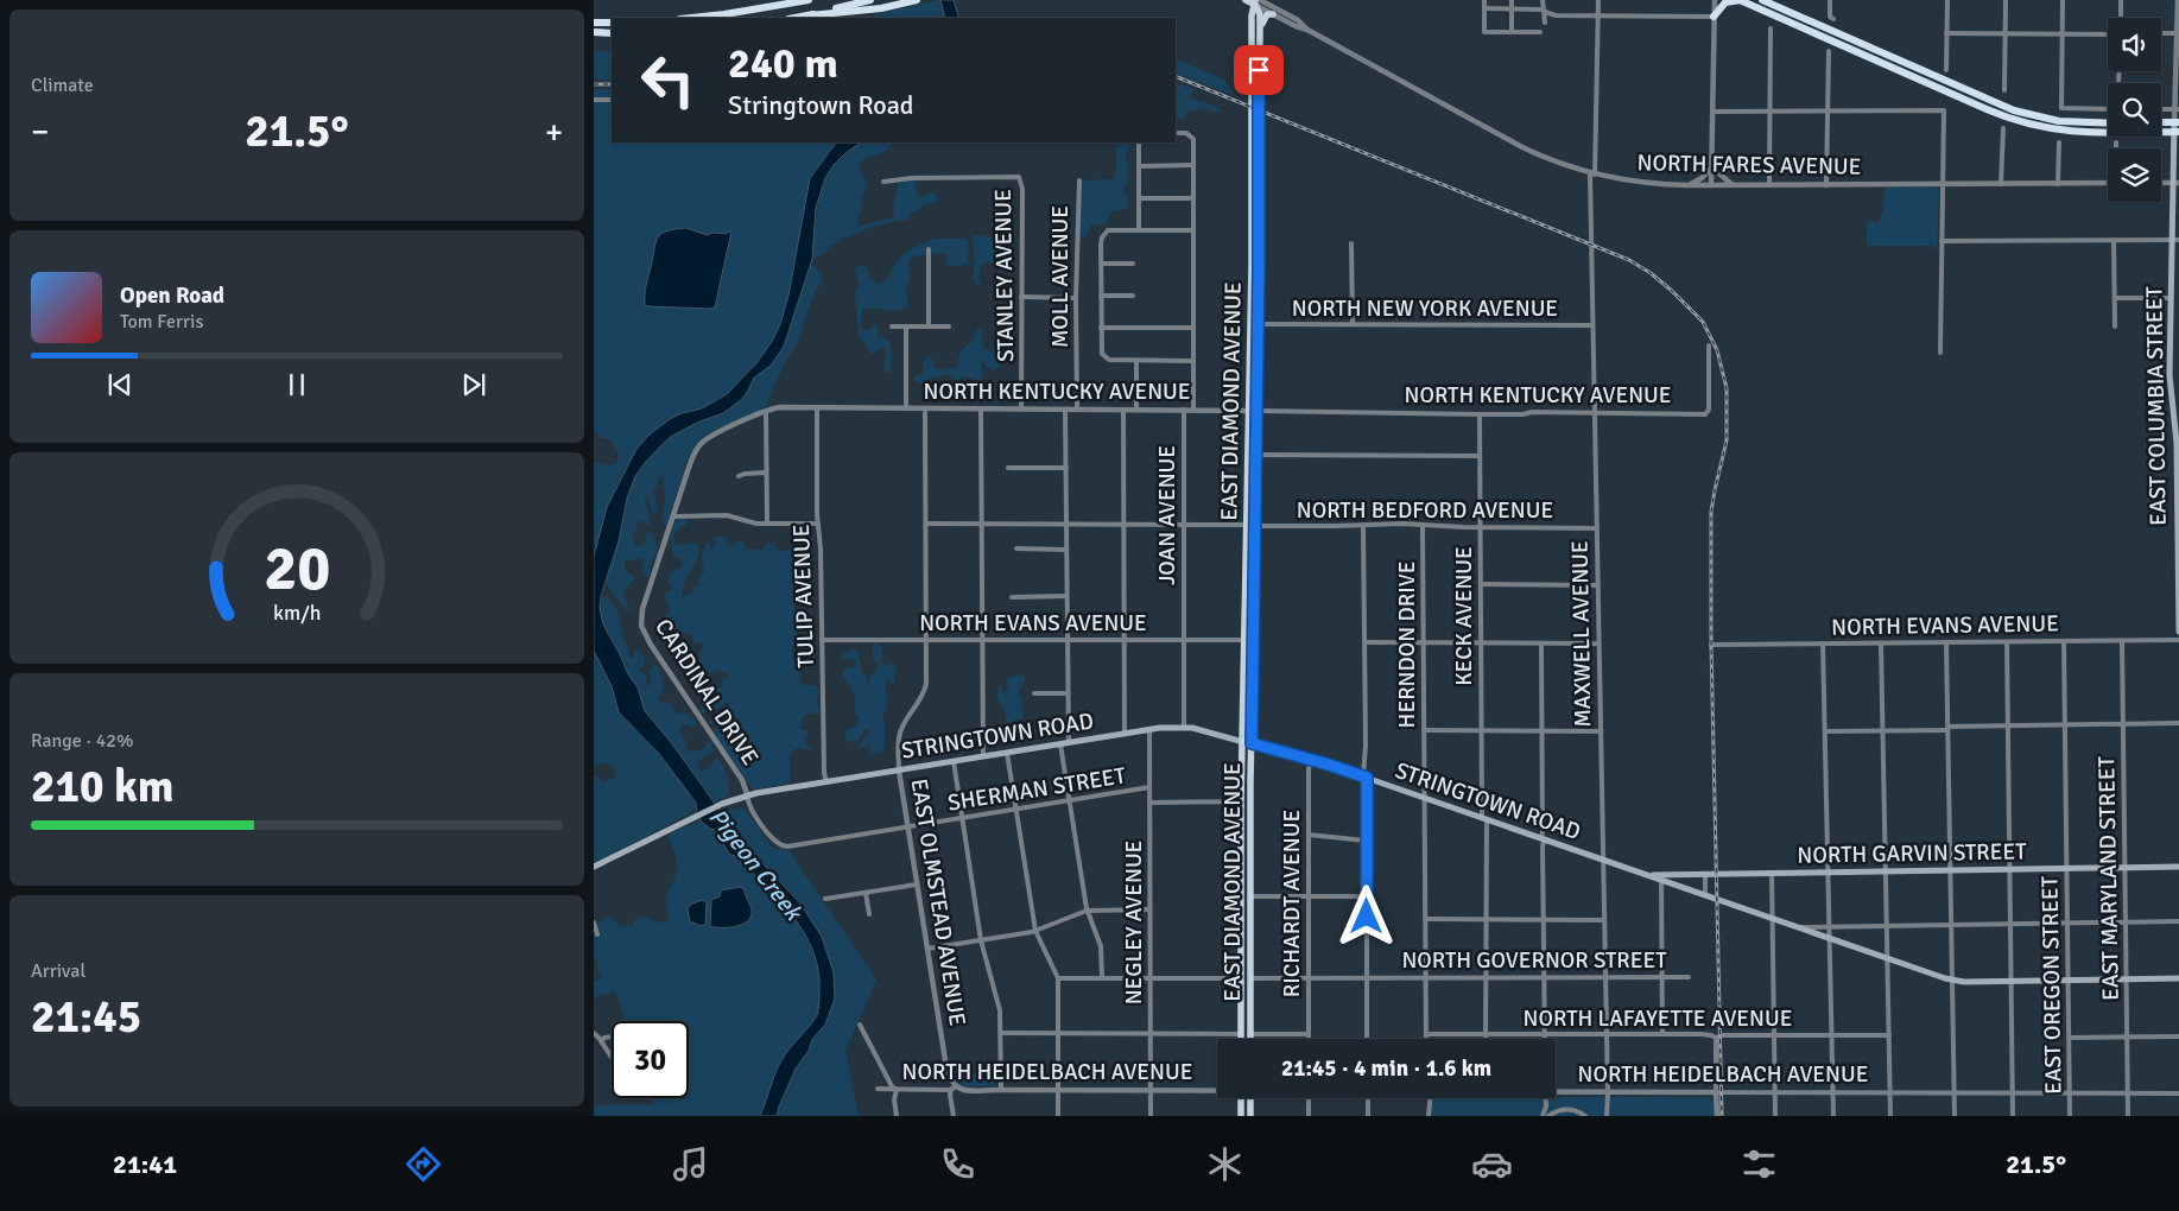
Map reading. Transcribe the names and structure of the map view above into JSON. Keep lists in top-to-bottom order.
{
  "streets": {
    "main road": [
      "NORTH FARES AVENUE",
      "EAST DIAMOND AVENUE",
      "EAST COLUMBIA STREET",
      "STRINGTOWN ROAD",
      "NORTH GARVIN STREET"
    ],
    "street": [
      "STANLEY AVENUE",
      "MOLL AVENUE",
      "NORTH NEW YORK AVENUE",
      "NORTH KENTUCKY AVENUE",
      "NORTH BEDFORD AVENUE",
      "JOAN AVENUE",
      "TULIP AVENUE",
      "KECK AVENUE",
      "NORTH EVANS AVENUE",
      "MAXWELL AVENUE",
      "HERNDON DRIVE",
      "CARDINAL DRIVE",
      "SHERMAN STREET",
      "EAST MARYLAND STREET",
      "EAST OLMSTEAD AVENUE",
      "RICHARDT AVENUE",
      "NEGLEY AVENUE",
      "NORTH GOVERNOR STREET",
      "EAST OREGON STREET",
      "NORTH LAFAYETTE AVENUE",
      "NORTH HEIDELBACH AVENUE"
    ]
  },
  "crossings": [
    ["NORTH FARES AVENUE", "EAST DIAMOND AVENUE"],
    ["NORTH FARES AVENUE", "MAXWELL AVENUE"],
    ["STANLEY AVENUE", "NORTH KENTUCKY AVENUE"],
    ["MOLL AVENUE", "NORTH KENTUCKY AVENUE"],
    ["NORTH NEW YORK AVENUE", "EAST DIAMOND AVENUE"],
    ["NORTH NEW YORK AVENUE", "MAXWELL AVENUE"],
    ["NORTH KENTUCKY AVENUE", "EAST DIAMOND AVENUE"],
    ["NORTH KENTUCKY AVENUE", "JOAN AVENUE"],
    ["NORTH KENTUCKY AVENUE", "TULIP AVENUE"],
    ["NORTH KENTUCKY AVENUE", "KECK AVENUE"],
    ["NORTH KENTUCKY AVENUE", "MAXWELL AVENUE"],
    ["NORTH KENTUCKY AVENUE", "CARDINAL DRIVE"],
    ["NORTH KENTUCKY AVENUE", "EAST OLMSTEAD AVENUE"],
    ["EAST DIAMOND AVENUE", "NORTH BEDFORD AVENUE"],
    ["EAST DIAMOND AVENUE", "NORTH EVANS AVENUE"],
    ["EAST DIAMOND AVENUE", "STRINGTOWN ROAD"],
    ["EAST DIAMOND AVENUE", "SHERMAN STREET"],
    ["EAST DIAMOND AVENUE", "NORTH GOVERNOR STREET"],
    ["NORTH BEDFORD AVENUE", "KECK AVENUE"],
    ["NORTH BEDFORD AVENUE", "MAXWELL AVENUE"],
    ["NORTH BEDFORD AVENUE", "HERNDON DRIVE"],
    ["JOAN AVENUE", "NORTH EVANS AVENUE"],
    ["JOAN AVENUE", "STRINGTOWN ROAD"],
    ["TULIP AVENUE", "NORTH EVANS AVENUE"],
    ["TULIP AVENUE", "STRINGTOWN ROAD"],
    ["KECK AVENUE", "STRINGTOWN ROAD"],
    ["KECK AVENUE", "NORTH GOVERNOR STREET"],
    ["KECK AVENUE", "NORTH LAFAYETTE AVENUE"],
    ["NORTH EVANS AVENUE", "EAST MARYLAND STREET"],
    ["NORTH EVANS AVENUE", "EAST OLMSTEAD AVENUE"],
    ["NORTH EVANS AVENUE", "EAST OREGON STREET"],
    ["MAXWELL AVENUE", "STRINGTOWN ROAD"],
    ["MAXWELL AVENUE", "NORTH GOVERNOR STREET"],
    ["MAXWELL AVENUE", "NORTH LAFAYETTE AVENUE"],
    ["MAXWELL AVENUE", "NORTH HEIDELBACH AVENUE"],
    ["HERNDON DRIVE", "STRINGTOWN ROAD"],
    ["HERNDON DRIVE", "NORTH GOVERNOR STREET"],
    ["HERNDON DRIVE", "NORTH LAFAYETTE AVENUE"],
    ["CARDINAL DRIVE", "STRINGTOWN ROAD"],
    ["CARDINAL DRIVE", "SHERMAN STREET"],
    ["STRINGTOWN ROAD", "NORTH GARVIN STREET"],
    ["STRINGTOWN ROAD", "EAST OLMSTEAD AVENUE"],
    ["STRINGTOWN ROAD", "RICHARDT AVENUE"],
    ["STRINGTOWN ROAD", "NEGLEY AVENUE"],
    ["SHERMAN STREET", "EAST OLMSTEAD AVENUE"],
    ["SHERMAN STREET", "NEGLEY AVENUE"],
    ["NORTH GARVIN STREET", "EAST MARYLAND STREET"],
    ["NORTH GARVIN STREET", "EAST OREGON STREET"],
    ["EAST MARYLAND STREET", "NORTH HEIDELBACH AVENUE"],
    ["EAST OLMSTEAD AVENUE", "NORTH HEIDELBACH AVENUE"],
    ["RICHARDT AVENUE", "NORTH GOVERNOR STREET"],
    ["NEGLEY AVENUE", "NORTH HEIDELBACH AVENUE"],
    ["EAST OREGON STREET", "NORTH HEIDELBACH AVENUE"]
  ],
  "water": ["Pigeon Creek"],
  "page": {
    "tile": [
      "Climate",
      ["Range · 42%", "210 km"],
      ["Arrival", "21:45"]
    ],
    "turn": ["240 m", "Stringtown Road"],
    "heat": ["−", "21.5°", "+"],
    "song": ["Open Road", "Tom Ferris"],
    "limit": "30",
    "trip": "21:45 · 4 min · 1.6 km",
    "tabs": ["21:41", "21.5°"],
    "gauge": ["20", "km/h"]
  }
}
